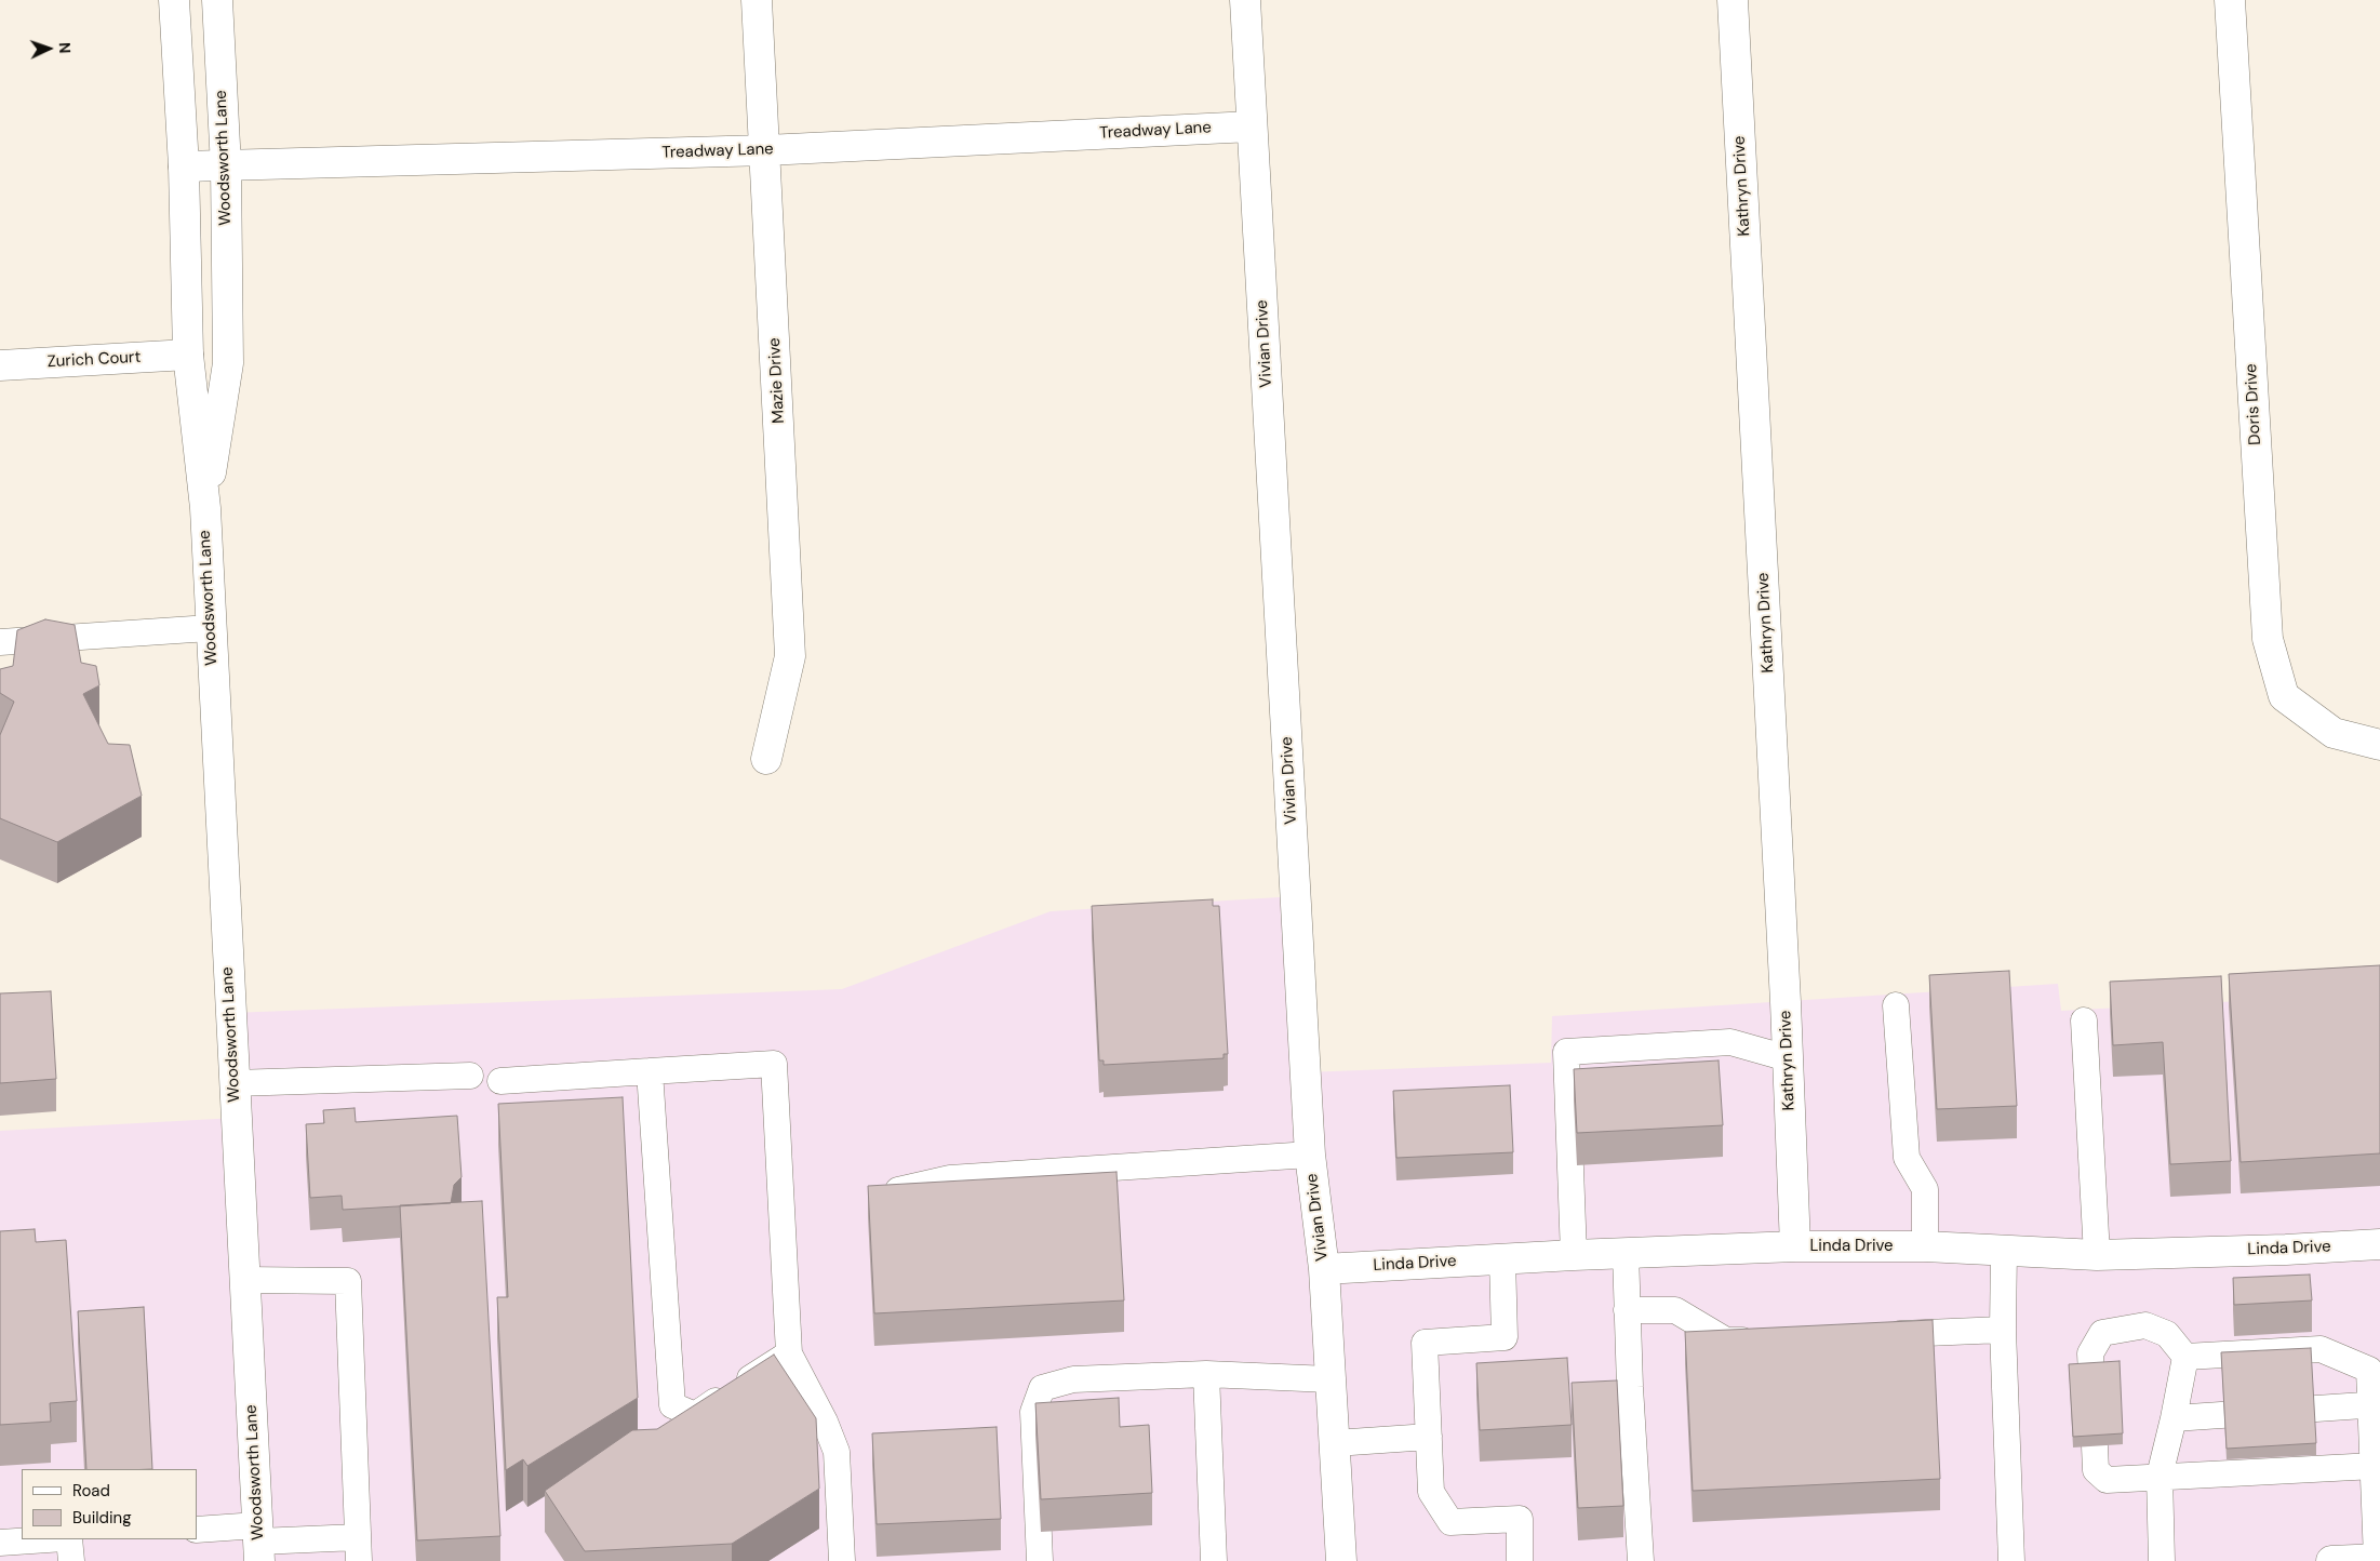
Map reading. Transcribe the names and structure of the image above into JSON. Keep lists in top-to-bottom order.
{
  "streets": {
    "street": [
      "Treadway Lane",
      "Woodsworth Lane",
      "Kathryn Drive",
      "Vivian Drive",
      "Zurich Court",
      "Mazie Drive",
      "Doris Drive",
      "Linda Drive"
    ]
  },
  "crossings": [
    ["Treadway Lane", "Woodsworth Lane"],
    ["Treadway Lane", "Vivian Drive"],
    ["Treadway Lane", "Mazie Drive"],
    ["Woodsworth Lane", "Zurich Court"],
    ["Kathryn Drive", "Linda Drive"],
    ["Vivian Drive", "Linda Drive"]
  ],
  "legend": ["Road", "Building"],
  "north": "right"
}
